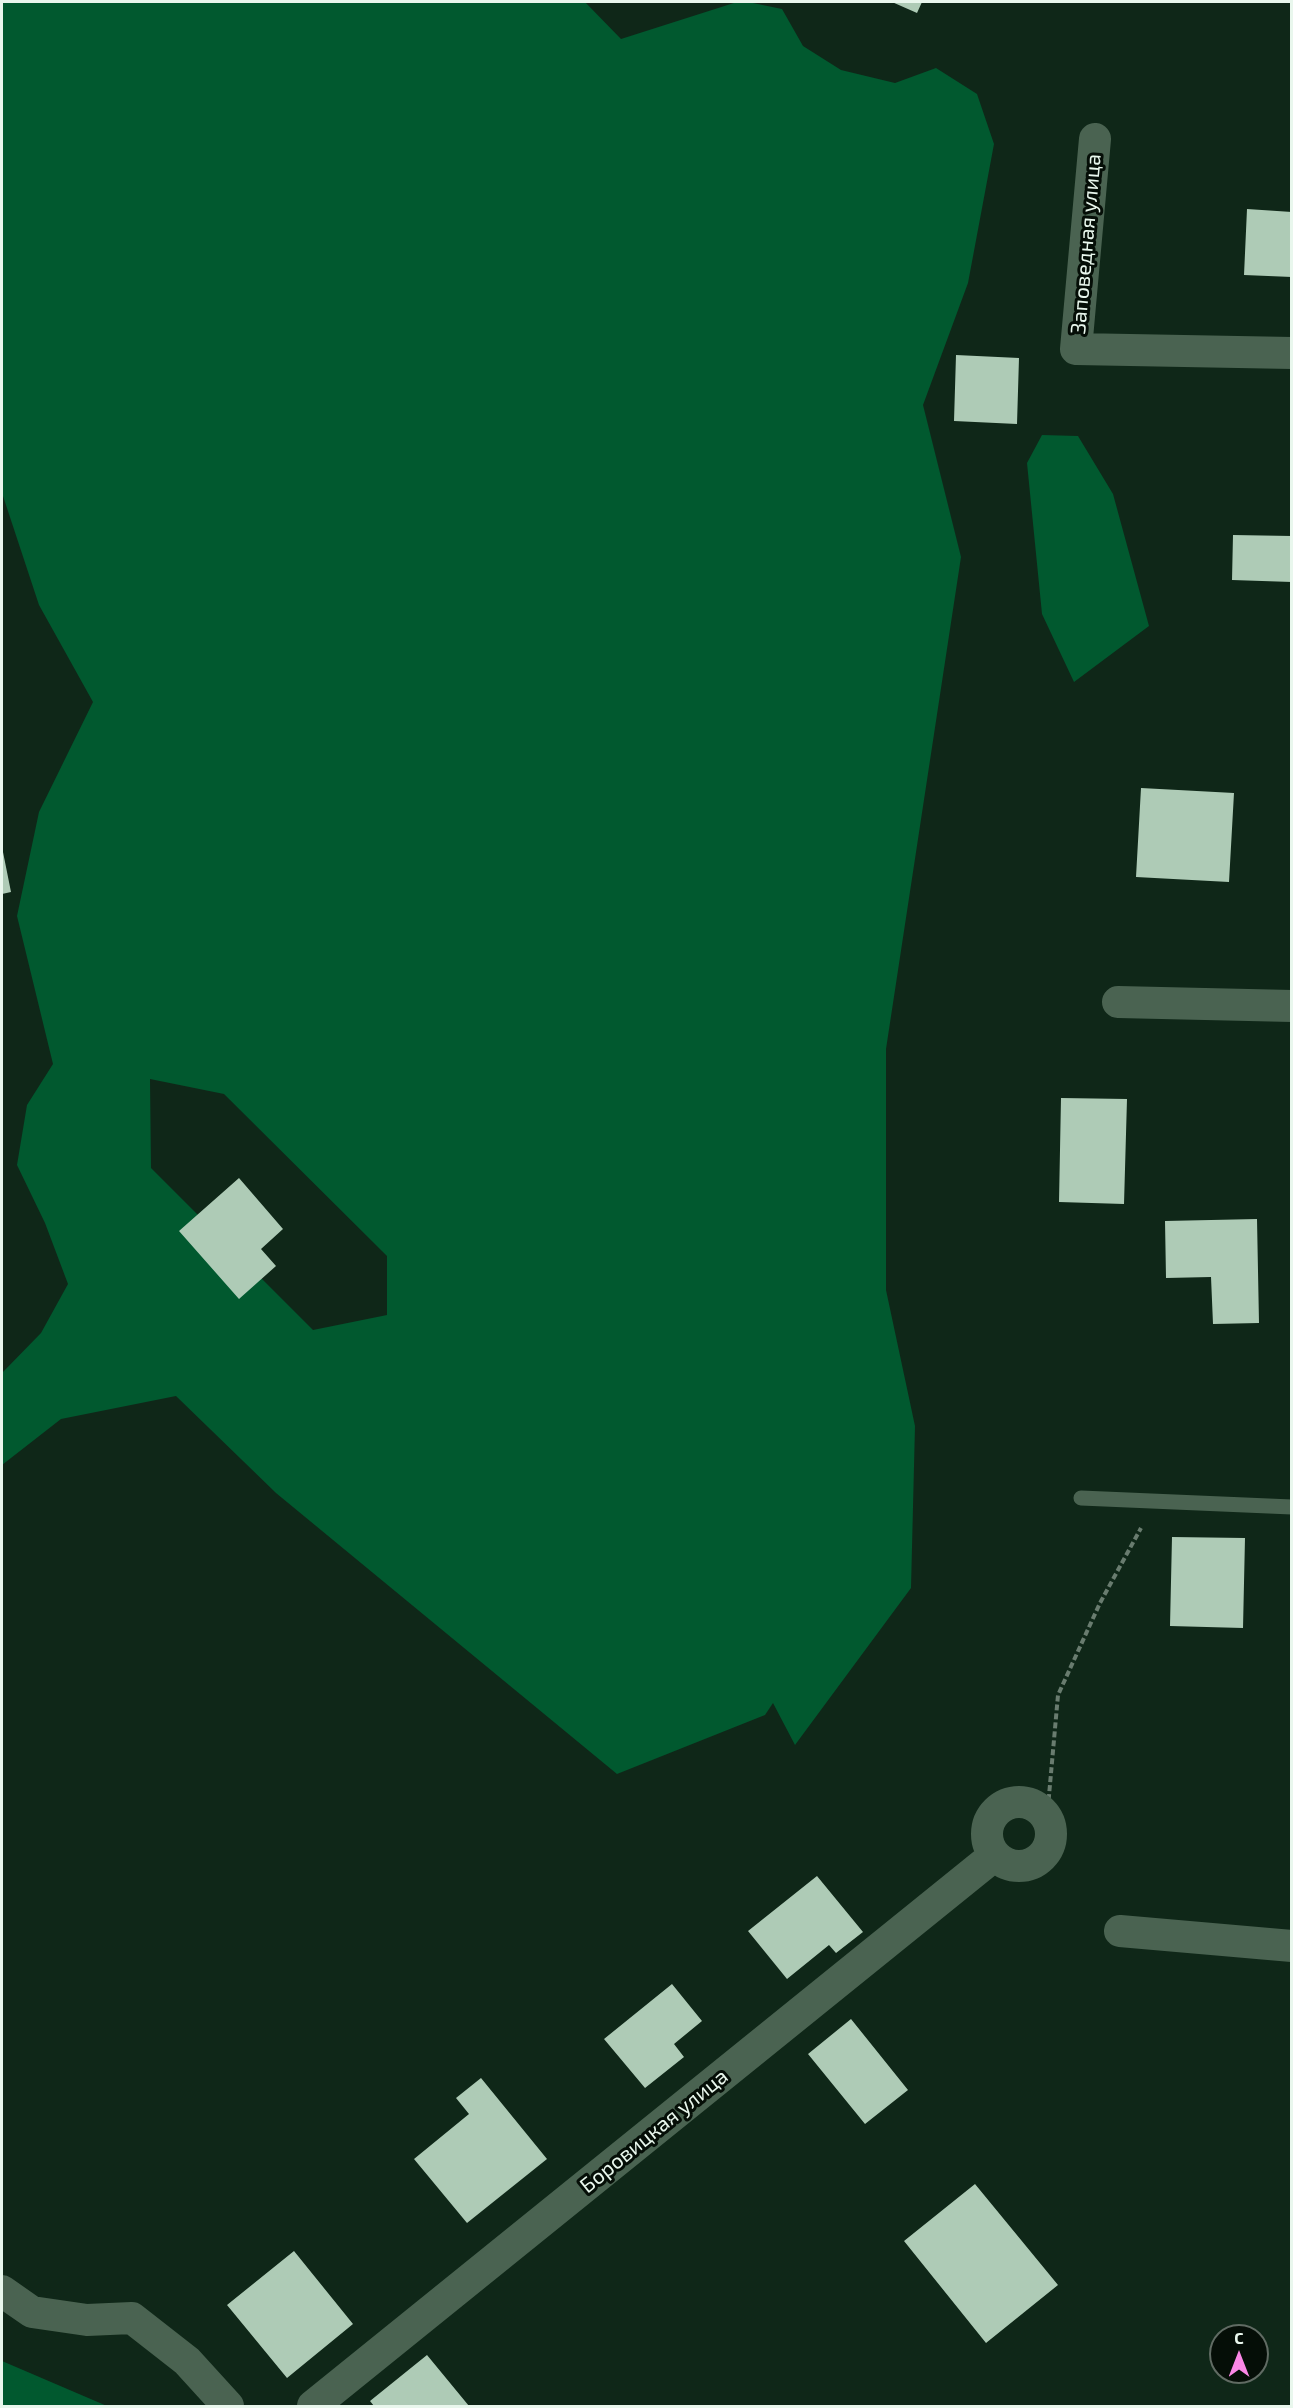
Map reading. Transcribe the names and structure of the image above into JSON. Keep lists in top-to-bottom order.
{
  "streets": {
    "street": ["Заповедная улица", "Боровицкая улица"]
  },
  "north": "top"
}
